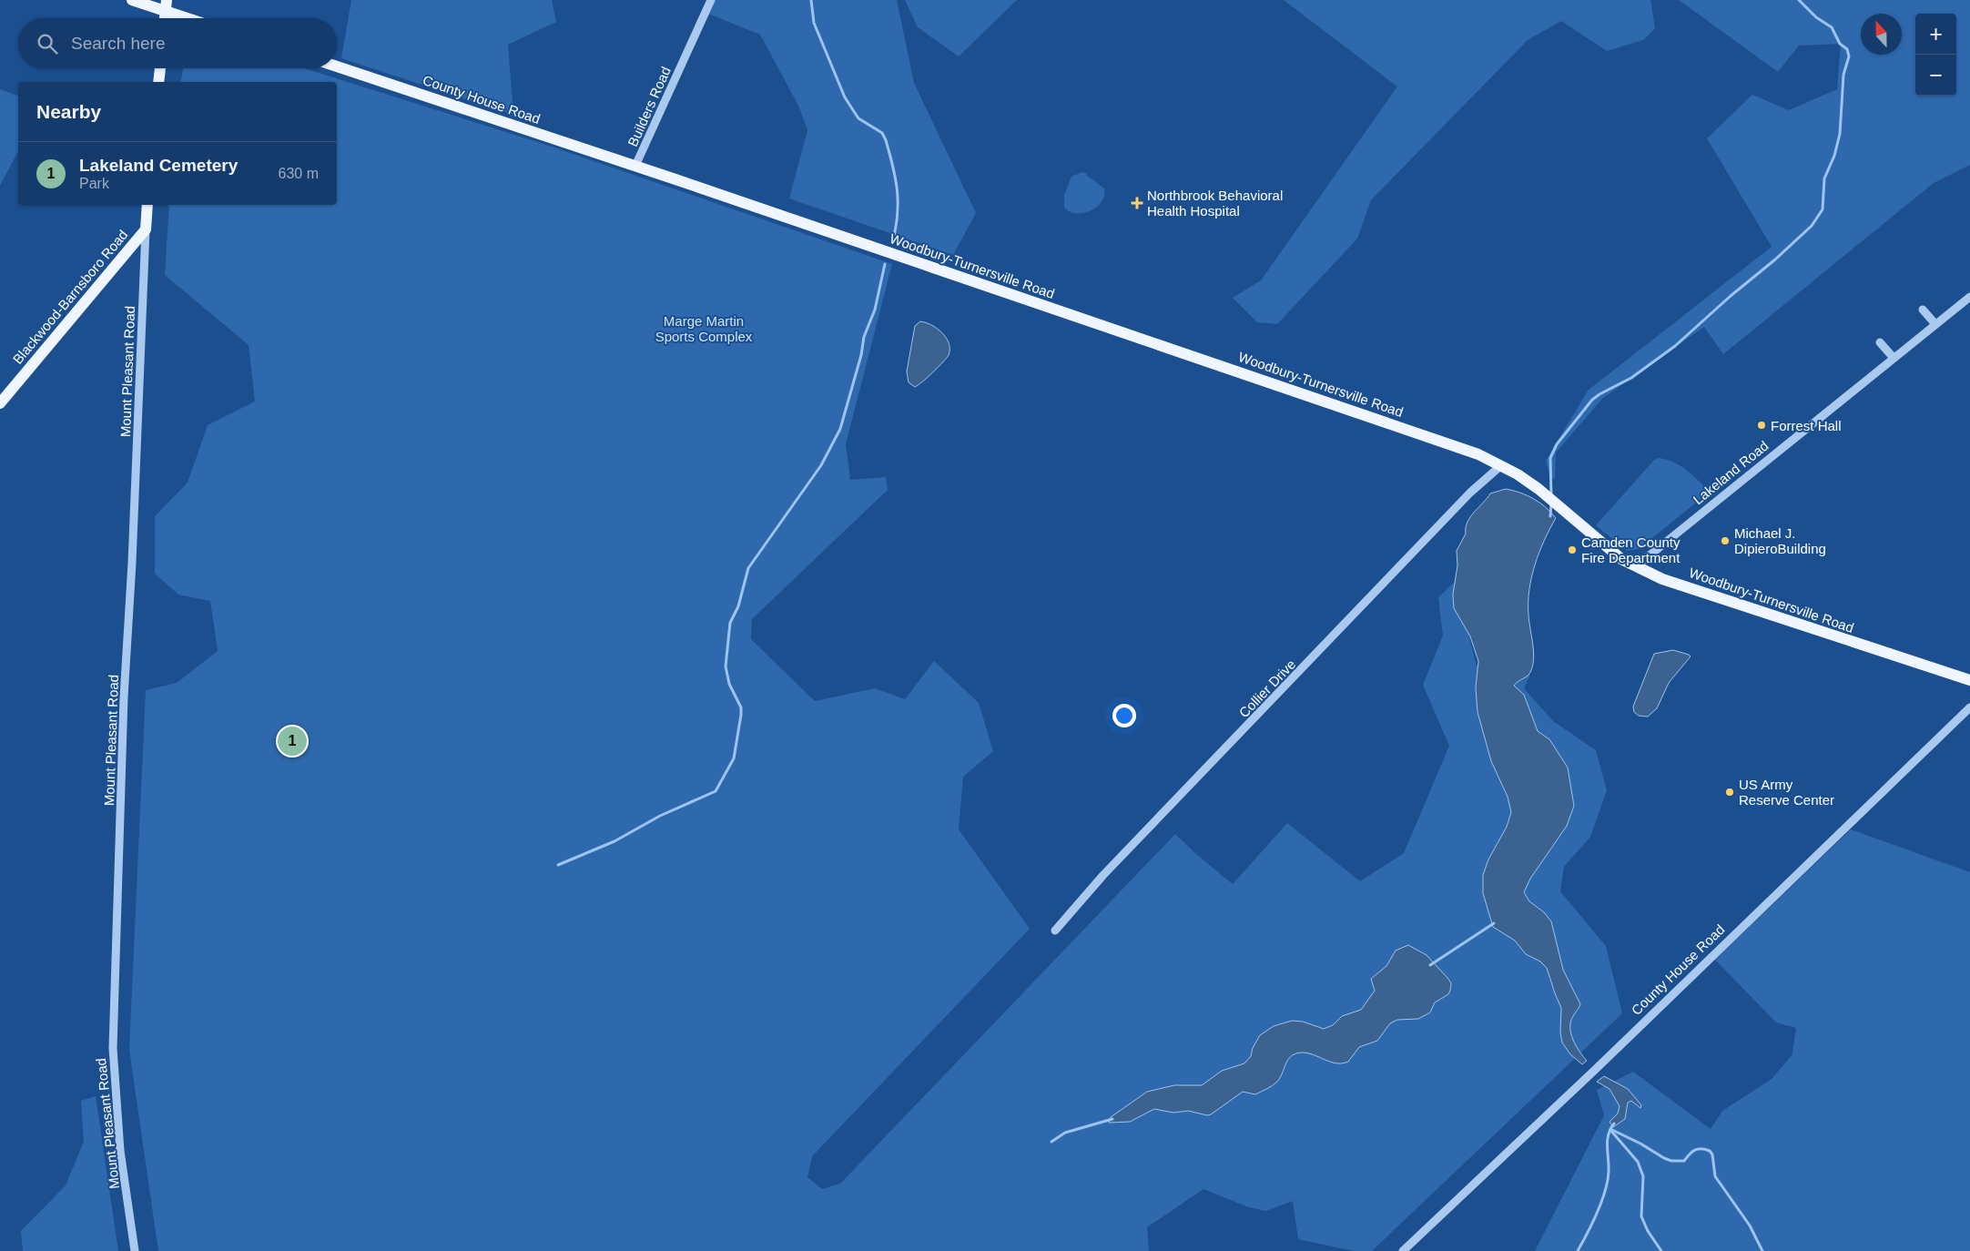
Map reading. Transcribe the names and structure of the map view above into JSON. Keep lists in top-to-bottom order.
{
  "streets": {
    "main road": ["County House Road", "Woodbury-Turnersville Road", "Blackwood-Barnsboro Road"],
    "street": [
      "Builders Road",
      "Mount Pleasant Road",
      "Lakeland Road",
      "Collier Drive"
    ]
  },
  "crossings": [
    ["County House Road", "Builders Road"],
    ["County House Road", "Woodbury-Turnersville Road"],
    ["Builders Road", "Woodbury-Turnersville Road"],
    ["Woodbury-Turnersville Road", "Lakeland Road"],
    ["Woodbury-Turnersville Road", "Collier Drive"],
    ["Blackwood-Barnsboro Road", "Mount Pleasant Road"]
  ],
  "parks": ["Marge Martin Sports Complex"],
  "places": {
    "health": ["Northbrook Behavioral Health Hospital"],
    "other": [
      "Forrest Hall",
      "Michael J. DipieroBuilding",
      "Camden County Fire Department",
      "US Army Reserve Center"
    ]
  },
  "north": "top",
  "page": {
    "map_buttons": ["+", "−"],
    "search": "Search here",
    "heading": "Nearby",
    "list": [
      {
        "mark": "1",
        "name": "Lakeland Cemetery",
        "note": "Park",
        "value": "630 m"
      }
    ],
    "pins": "1"
  }
}
